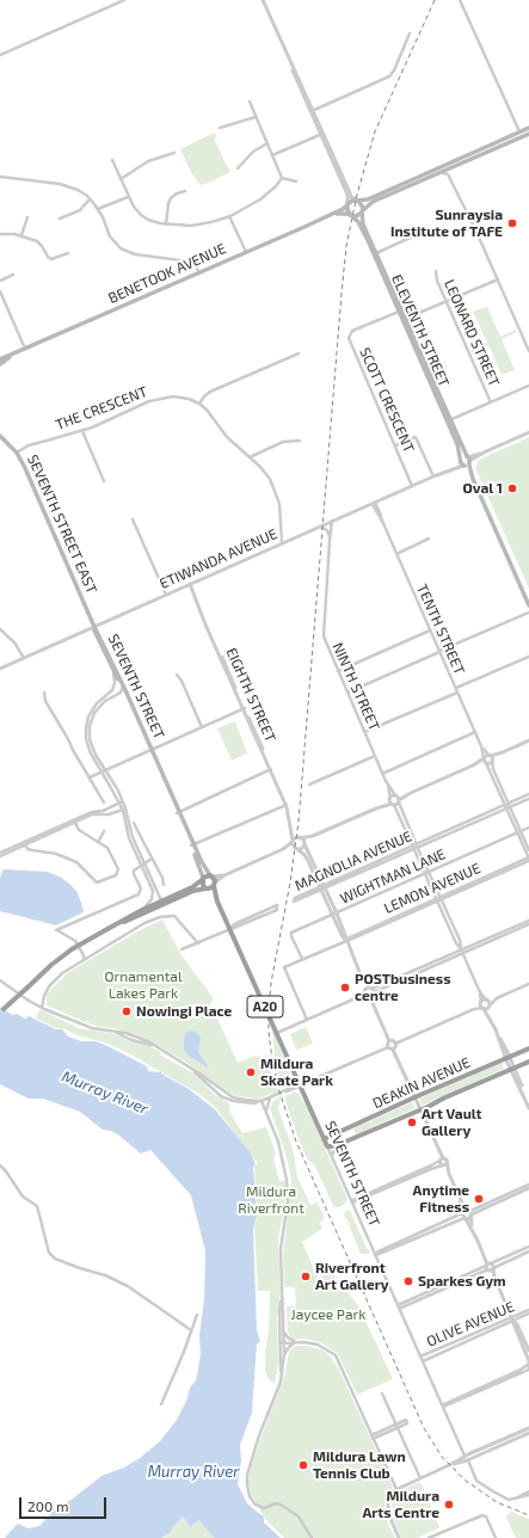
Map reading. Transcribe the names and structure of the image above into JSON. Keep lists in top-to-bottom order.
{
  "streets": {
    "highway": ["SEVENTH STREET", "A20", "DEAKIN AVENUE"],
    "main road": ["BENETOOK AVENUE", "ELEVENTH STREET", "SEVENTH STREET EAST"],
    "street": [
      "LEONARD STREET",
      "SCOTT CRESCENT",
      "THE CRESCENT",
      "ETIWANDA AVENUE",
      "TENTH STREET",
      "NINTH STREET",
      "EIGHTH STREET",
      "MAGNOLIA AVENUE",
      "WIGHTMAN LANE",
      "LEMON AVENUE",
      "OLIVE AVENUE"
    ]
  },
  "crossings": [
    ["BENETOOK AVENUE", "ELEVENTH STREET"],
    ["ELEVENTH STREET", "SCOTT CRESCENT"],
    ["ELEVENTH STREET", "ETIWANDA AVENUE"],
    ["SCOTT CRESCENT", "ETIWANDA AVENUE"],
    ["THE CRESCENT", "SEVENTH STREET EAST"],
    ["SEVENTH STREET EAST", "ETIWANDA AVENUE"],
    ["SEVENTH STREET EAST", "SEVENTH STREET"],
    ["ETIWANDA AVENUE", "TENTH STREET"],
    ["ETIWANDA AVENUE", "SEVENTH STREET"],
    ["ETIWANDA AVENUE", "NINTH STREET"],
    ["ETIWANDA AVENUE", "EIGHTH STREET"],
    ["TENTH STREET", "MAGNOLIA AVENUE"],
    ["TENTH STREET", "WIGHTMAN LANE"],
    ["TENTH STREET", "LEMON AVENUE"],
    ["SEVENTH STREET", "A20"],
    ["SEVENTH STREET", "DEAKIN AVENUE"],
    ["SEVENTH STREET", "OLIVE AVENUE"],
    ["NINTH STREET", "MAGNOLIA AVENUE"],
    ["NINTH STREET", "WIGHTMAN LANE"],
    ["NINTH STREET", "LEMON AVENUE"],
    ["WIGHTMAN LANE", "LEMON AVENUE"]
  ],
  "water": ["Murray River"],
  "parks": ["Ornamental Lakes Park", "Mildura Riverfront", "Jaycee Park"],
  "places": [
    "Sunraysia Institute of TAFE",
    "Oval 1",
    "POSTbusiness centre",
    "Nowingi Place",
    "Mildura Skate Park",
    "Art Vault Gallery",
    "Anytime Fitness",
    "Riverfront Art Gallery",
    "Sparkes Gym",
    "Mildura Lawn Tennis Club",
    "Mildura Arts Centre"
  ],
  "scale_bar": "200 m"
}
